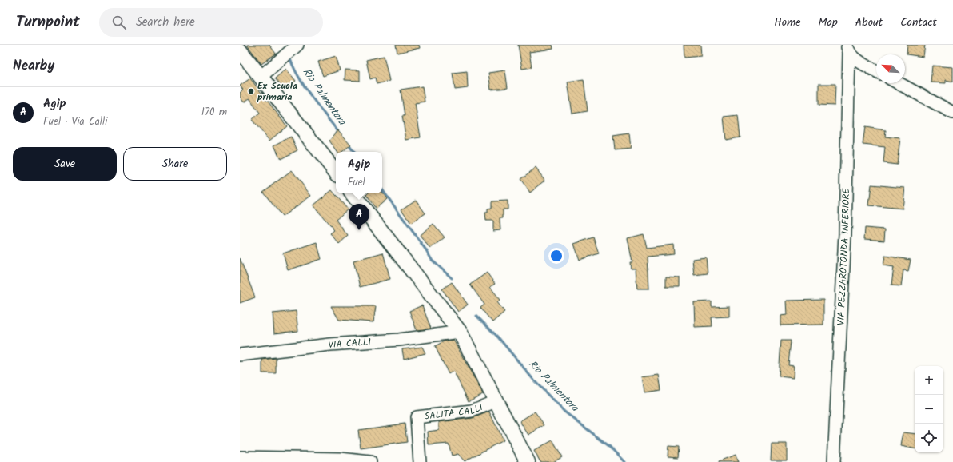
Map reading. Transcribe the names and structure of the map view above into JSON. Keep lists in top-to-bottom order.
{
  "streets": {
    "street": ["VIA PEZZAROTONDA INFERIORE", "VIA CALLI", "SALITA CALLI"]
  },
  "water": ["Rio Palmentara"],
  "places": ["Ex Scuola primaria"],
  "north": "top left",
  "page": {
    "header": "Turnpoint",
    "search": "Search here",
    "nav": [
      "Home",
      "Map",
      "About",
      "Contact"
    ],
    "heading": "Nearby",
    "list": [
      {
        "mark": "A",
        "name": "Agip",
        "note": "Fuel · Via Calli",
        "value": "170 m"
      }
    ],
    "buttons": ["Save", "Share"],
    "popup": ["Agip", "Fuel"],
    "pins": "A",
    "map_buttons": ["+", "−"]
  }
}
